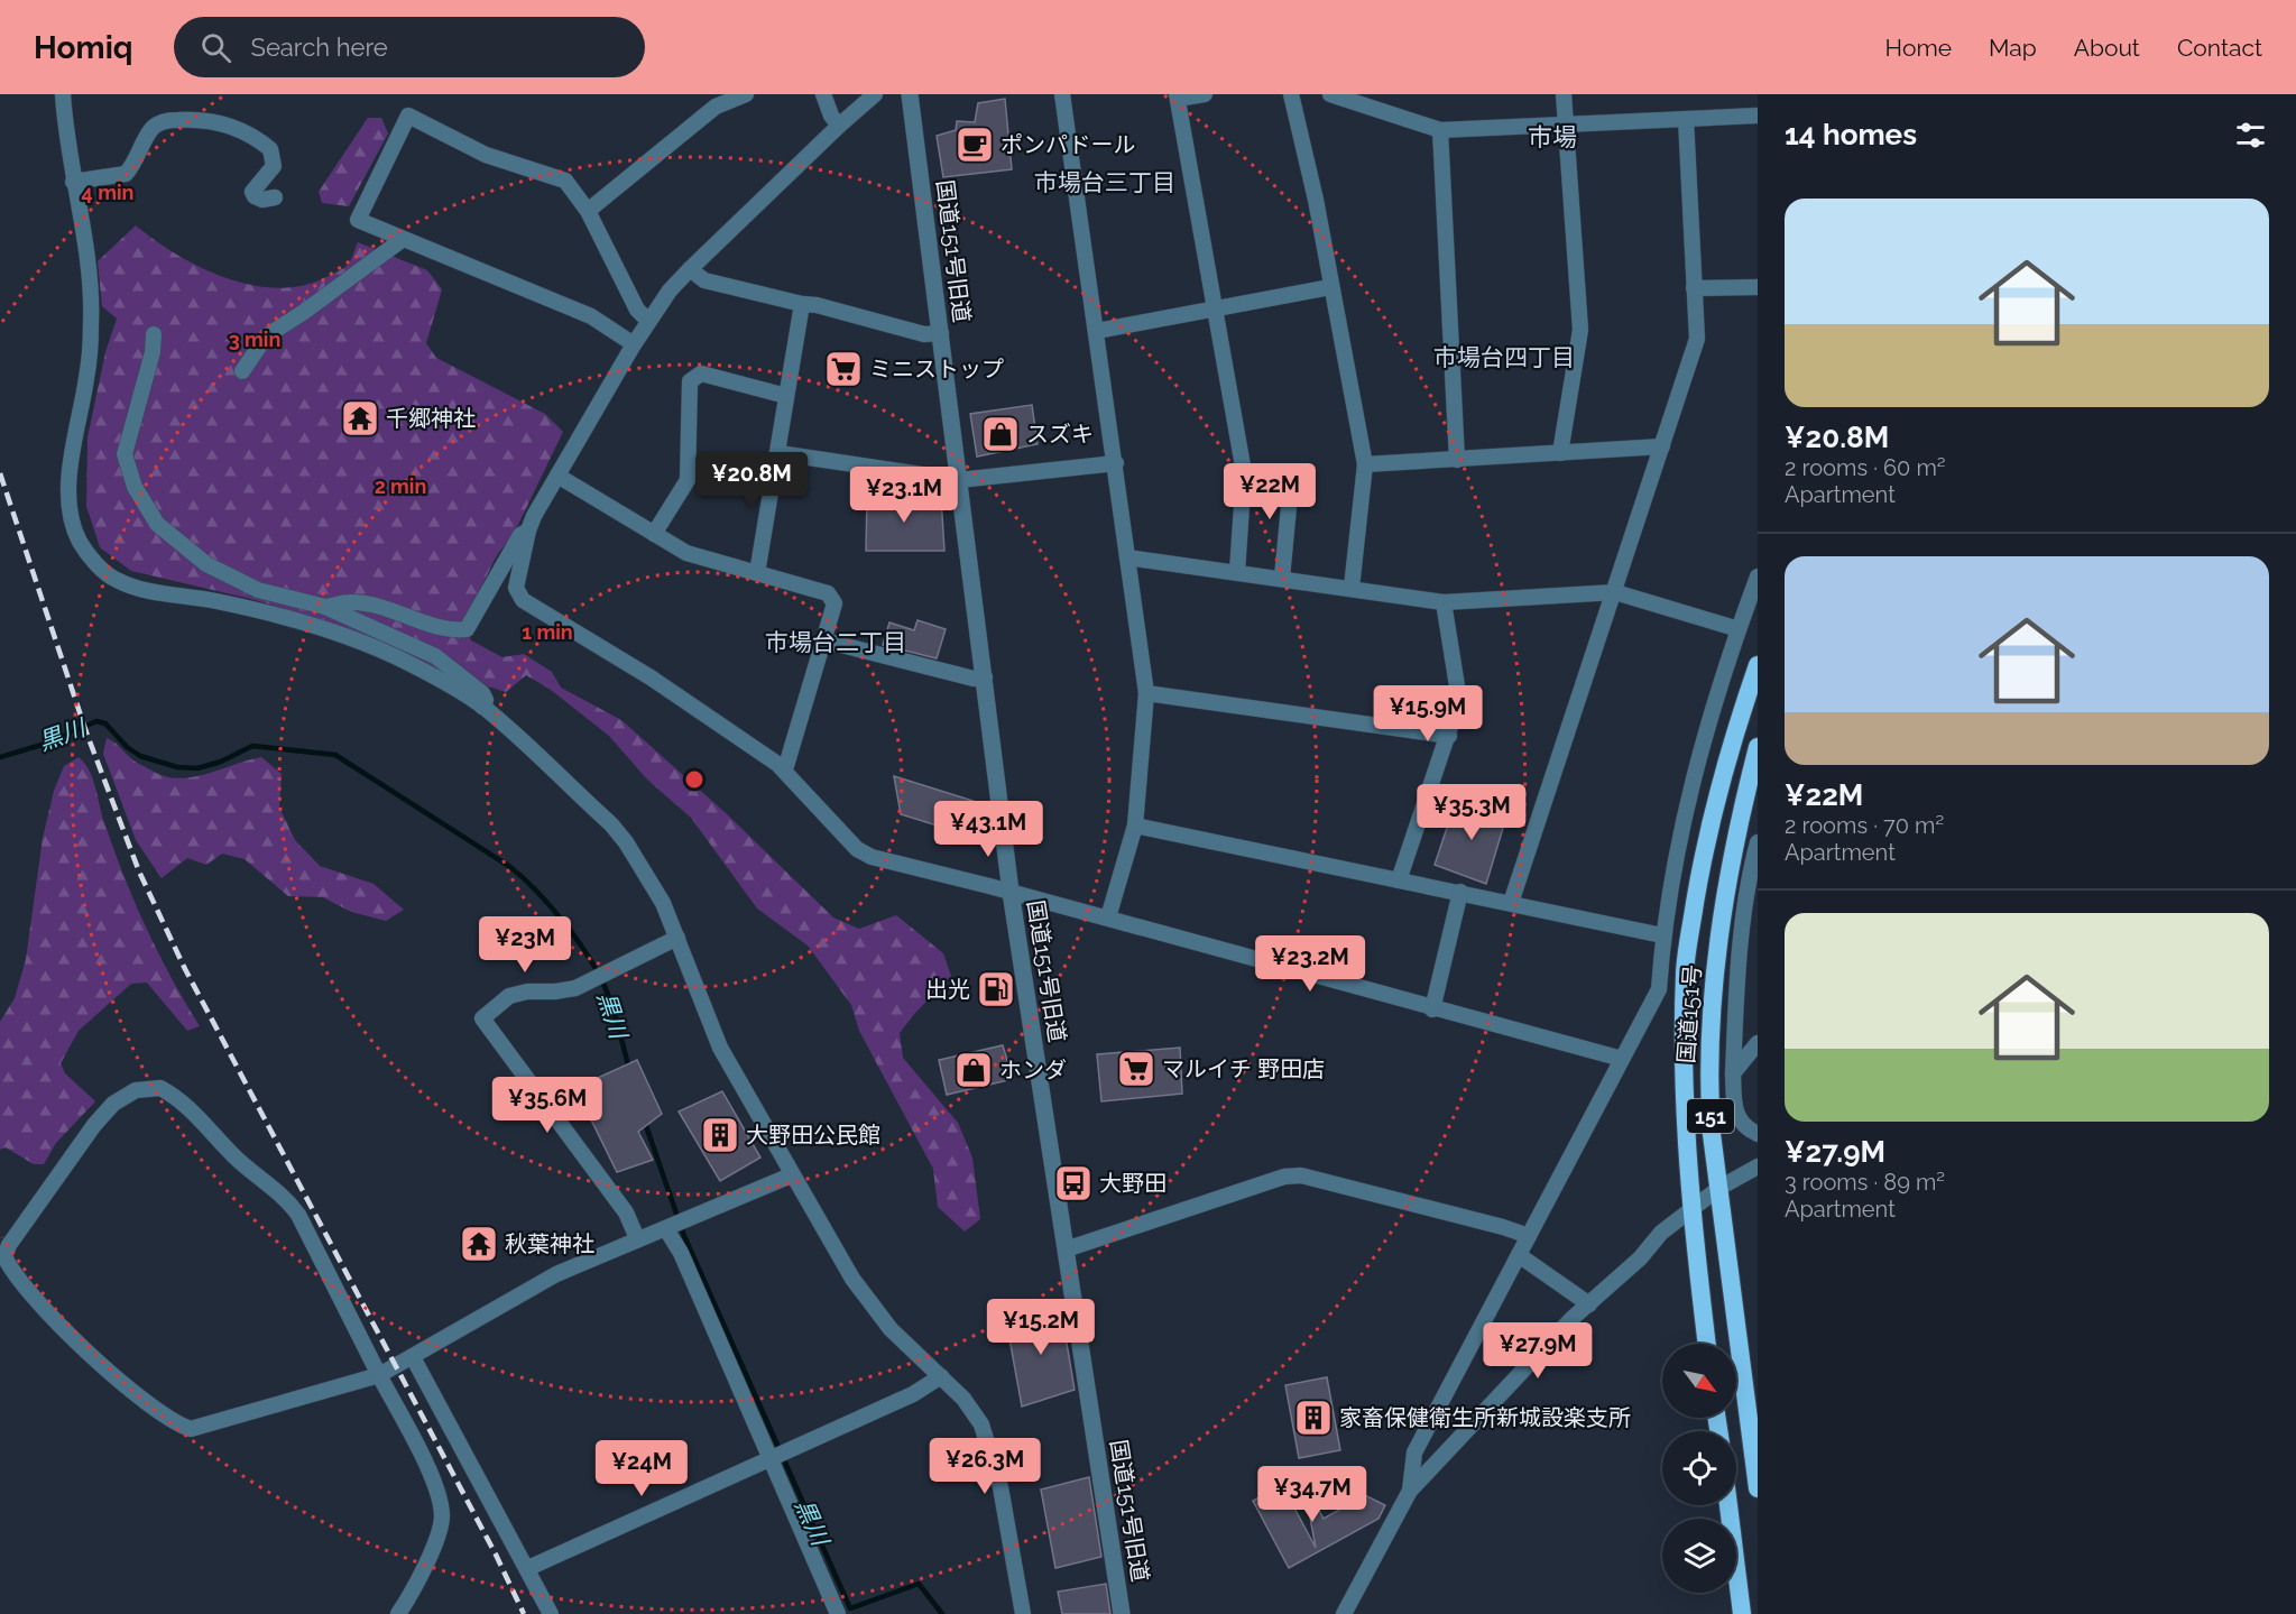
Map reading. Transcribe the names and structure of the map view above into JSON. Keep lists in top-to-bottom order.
{
  "streets": {
    "highway": ["国道151号", "151"],
    "street": ["国道151号旧道"]
  },
  "districts": [
    "市場",
    "市場台三丁目",
    "市場台四丁目",
    "市場台二丁目"
  ],
  "water": ["黒川"],
  "places": {
    "cafe": ["ポンパドール"],
    "supermarket": ["ミニストップ", "マルイチ 野田店"],
    "temple": ["千郷神社", "秋葉神社"],
    "shop": ["スズキ", "ホンダ"],
    "fuel station": ["出光"],
    "building": ["大野田公民館", "家畜保健衛生所新城設楽支所"],
    "bus stop": ["大野田"]
  },
  "north": "bottom right",
  "page": {
    "header": "Homiq",
    "search": "Search here",
    "nav": [
      "Home",
      "Map",
      "About",
      "Contact"
    ],
    "heading": "14 homes",
    "list": [
      {
        "name": "¥20.8M",
        "note": "2 rooms · 60 m² · Apartment"
      },
      {
        "name": "¥22M",
        "note": "2 rooms · 70 m² · Apartment"
      },
      {
        "name": "¥27.9M",
        "note": "3 rooms · 89 m² · Apartment"
      }
    ],
    "price": [
      "¥20.8M",
      "¥22M",
      "¥23.1M",
      "¥15.9M",
      "¥35.3M",
      "¥43.1M",
      "¥23M",
      "¥23.2M",
      "¥35.6M",
      "¥15.2M",
      "¥27.9M",
      "¥26.3M",
      "¥24M",
      "¥34.7M"
    ]
  },
  "rings": [
    "4 min",
    "3 min",
    "2 min",
    "1 min"
  ]
}
